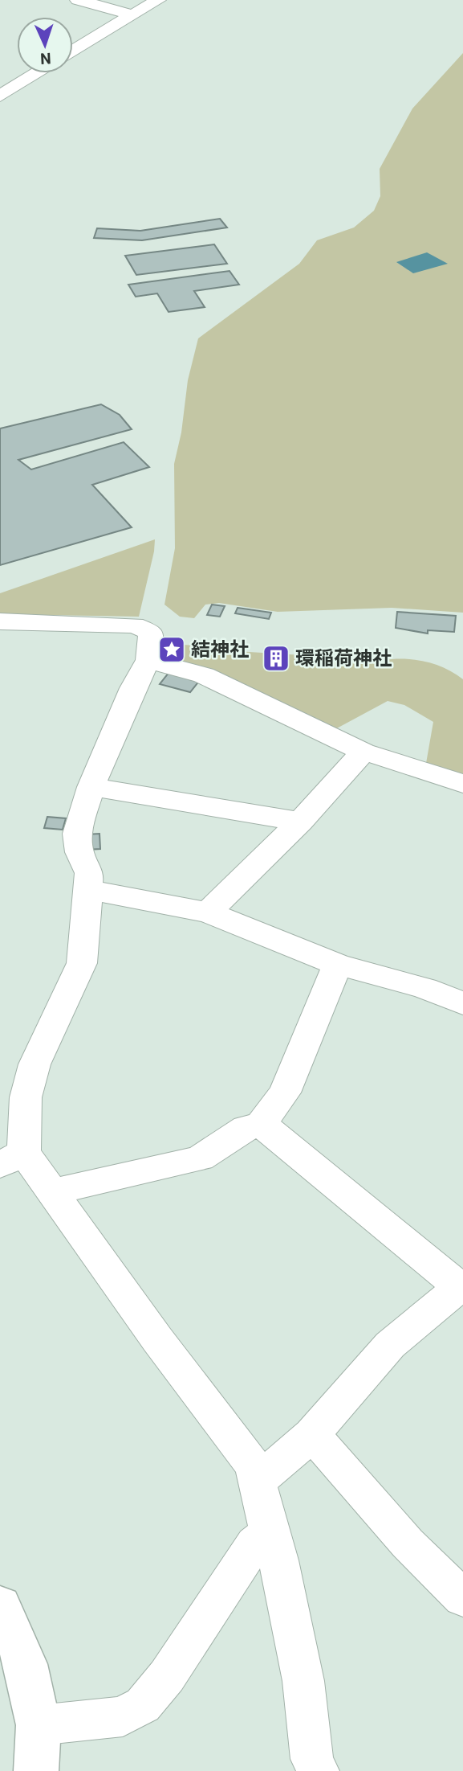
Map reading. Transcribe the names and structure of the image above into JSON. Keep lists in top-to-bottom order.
{
  "places": {
    "place": ["結神社"],
    "building": ["環稲荷神社"]
  },
  "north": "bottom"
}
